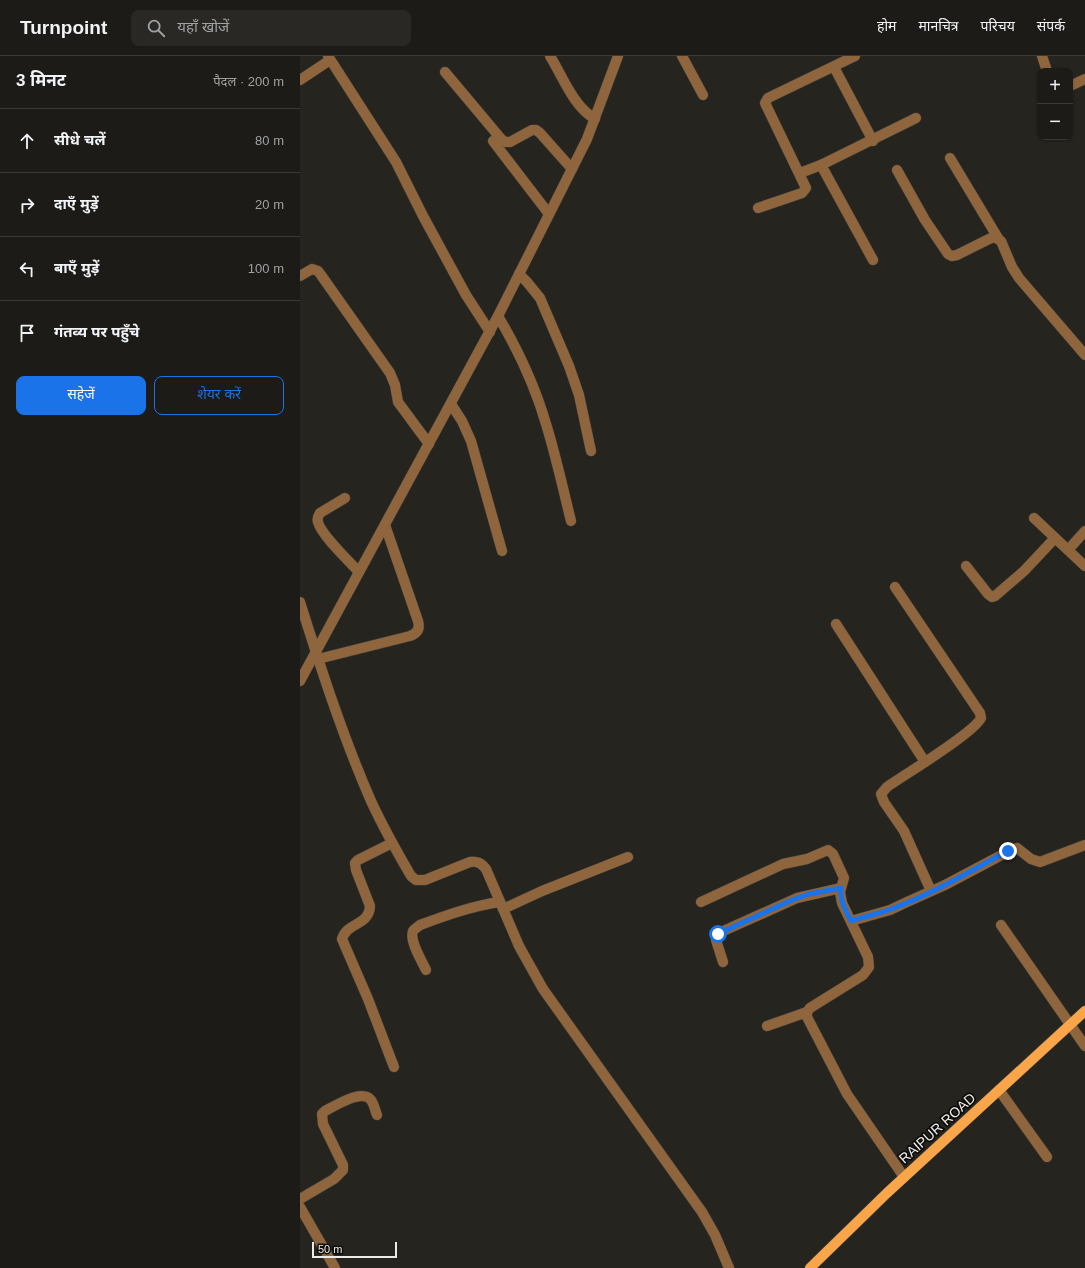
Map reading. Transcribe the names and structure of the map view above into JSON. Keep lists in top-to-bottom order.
{
  "streets": {
    "main road": ["RAIPUR ROAD"]
  },
  "scale_bar": "50 m",
  "page": {
    "header": "Turnpoint",
    "search": "यहाँ खोजें",
    "nav": [
      "होम",
      "मानचित्र",
      "परिचय",
      "संपर्क"
    ],
    "heading": ["3 मिनट", "पैदल · 200 m"],
    "map_buttons": ["+", "−"],
    "list": [
      ["सीधे चलें", "80 m"],
      ["दाएँ मुड़ें", "20 m"],
      ["बाएँ मुड़ें", "100 m"],
      "गंतव्य पर पहुँचे"
    ],
    "buttons": ["सहेजें", "शेयर करें"],
    "scale": "50 m"
  }
}
